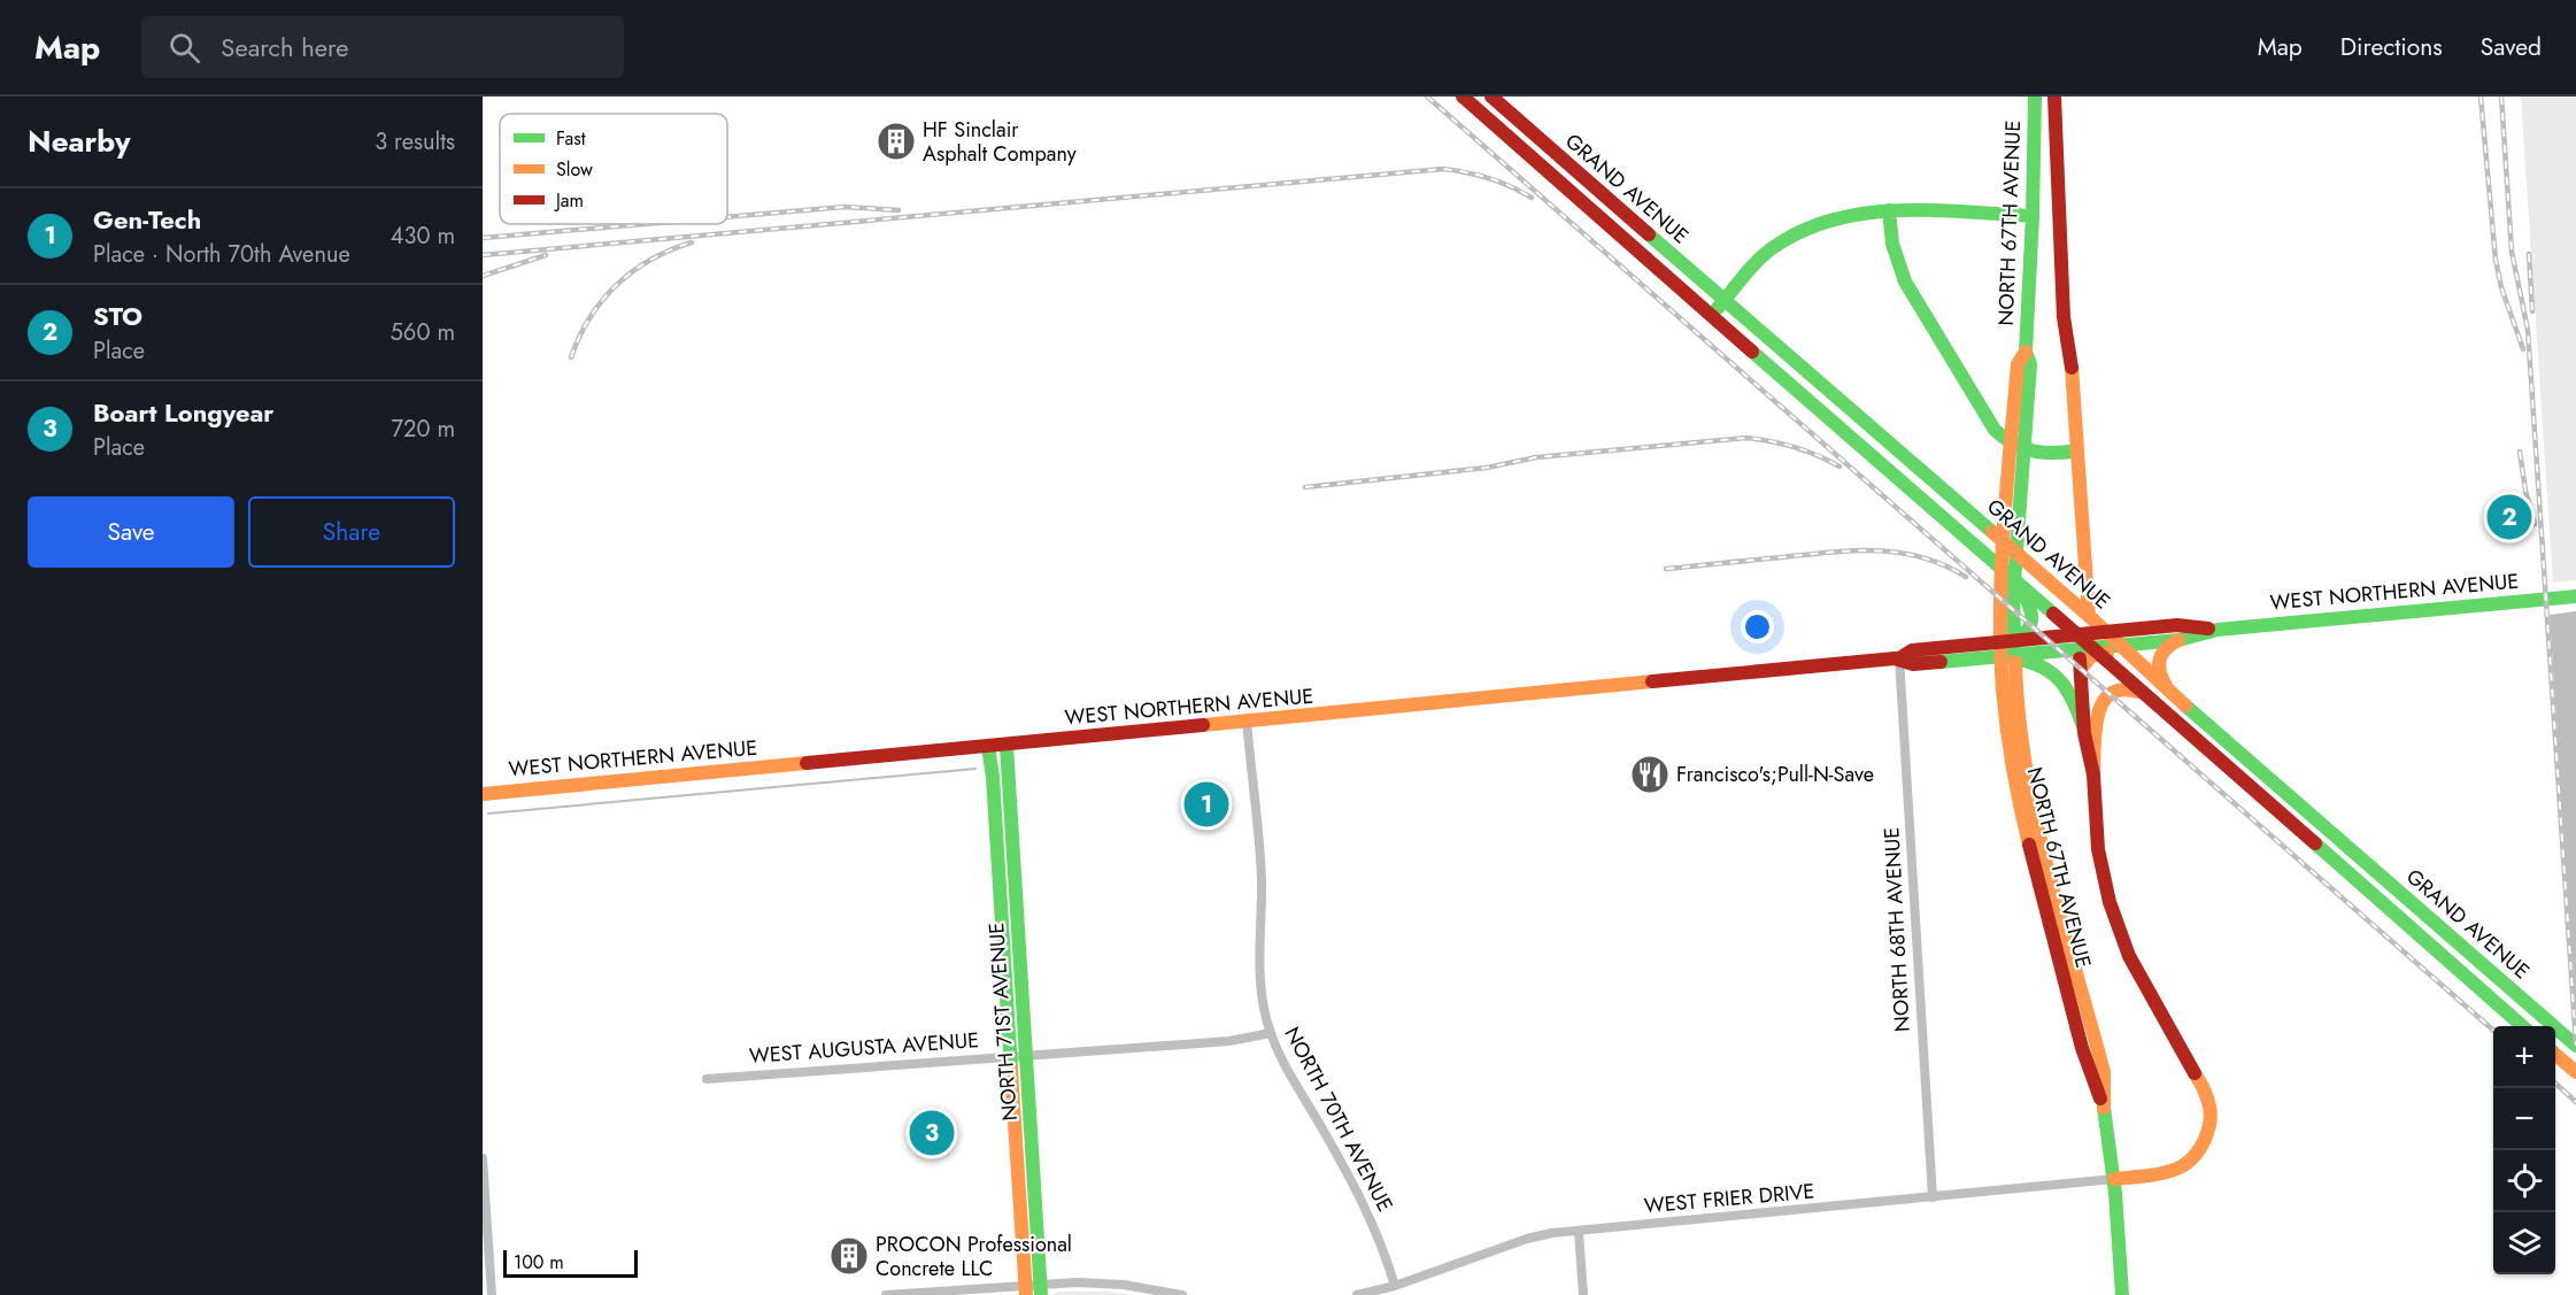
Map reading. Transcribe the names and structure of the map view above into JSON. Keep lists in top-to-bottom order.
{
  "streets": {
    "main road": [
      "GRAND AVENUE",
      "NORTH 67TH AVENUE",
      "WEST NORTHERN AVENUE",
      "NORTH 71ST AVENUE"
    ],
    "street": [
      "NORTH 68TH AVENUE",
      "WEST AUGUSTA AVENUE",
      "NORTH 70TH AVENUE",
      "WEST FRIER DRIVE"
    ]
  },
  "crossings": [
    ["GRAND AVENUE", "NORTH 67TH AVENUE"],
    ["GRAND AVENUE", "WEST NORTHERN AVENUE"],
    ["NORTH 67TH AVENUE", "WEST NORTHERN AVENUE"],
    ["NORTH 67TH AVENUE", "WEST FRIER DRIVE"],
    ["WEST NORTHERN AVENUE", "NORTH 68TH AVENUE"],
    ["WEST NORTHERN AVENUE", "NORTH 71ST AVENUE"],
    ["WEST NORTHERN AVENUE", "NORTH 70TH AVENUE"],
    ["NORTH 68TH AVENUE", "WEST FRIER DRIVE"],
    ["NORTH 71ST AVENUE", "WEST AUGUSTA AVENUE"],
    ["WEST AUGUSTA AVENUE", "NORTH 70TH AVENUE"],
    ["NORTH 70TH AVENUE", "WEST FRIER DRIVE"]
  ],
  "places": {
    "building": ["HF Sinclair Asphalt Company", "PROCON Professional Concrete LLC"],
    "restaurant": ["Francisco's;Pull-N-Save"]
  },
  "legend": ["Fast", "Slow", "Jam"],
  "scale_bar": "100 m",
  "page": {
    "header": "Map",
    "search": "Search here",
    "nav": ["Map", "Directions", "Saved"],
    "heading": ["Nearby", "3 results"],
    "list": [
      {
        "mark": "1",
        "name": "Gen-Tech",
        "note": "Place · North 70th Avenue",
        "value": "430 m"
      },
      {
        "mark": "2",
        "name": "STO",
        "note": "Place",
        "value": "560 m"
      },
      {
        "mark": "3",
        "name": "Boart Longyear",
        "note": "Place",
        "value": "720 m"
      }
    ],
    "buttons": ["Save", "Share"],
    "pins": ["2", "1", "3"],
    "map_buttons": ["+", "−"],
    "scale": "100 m"
  }
}
